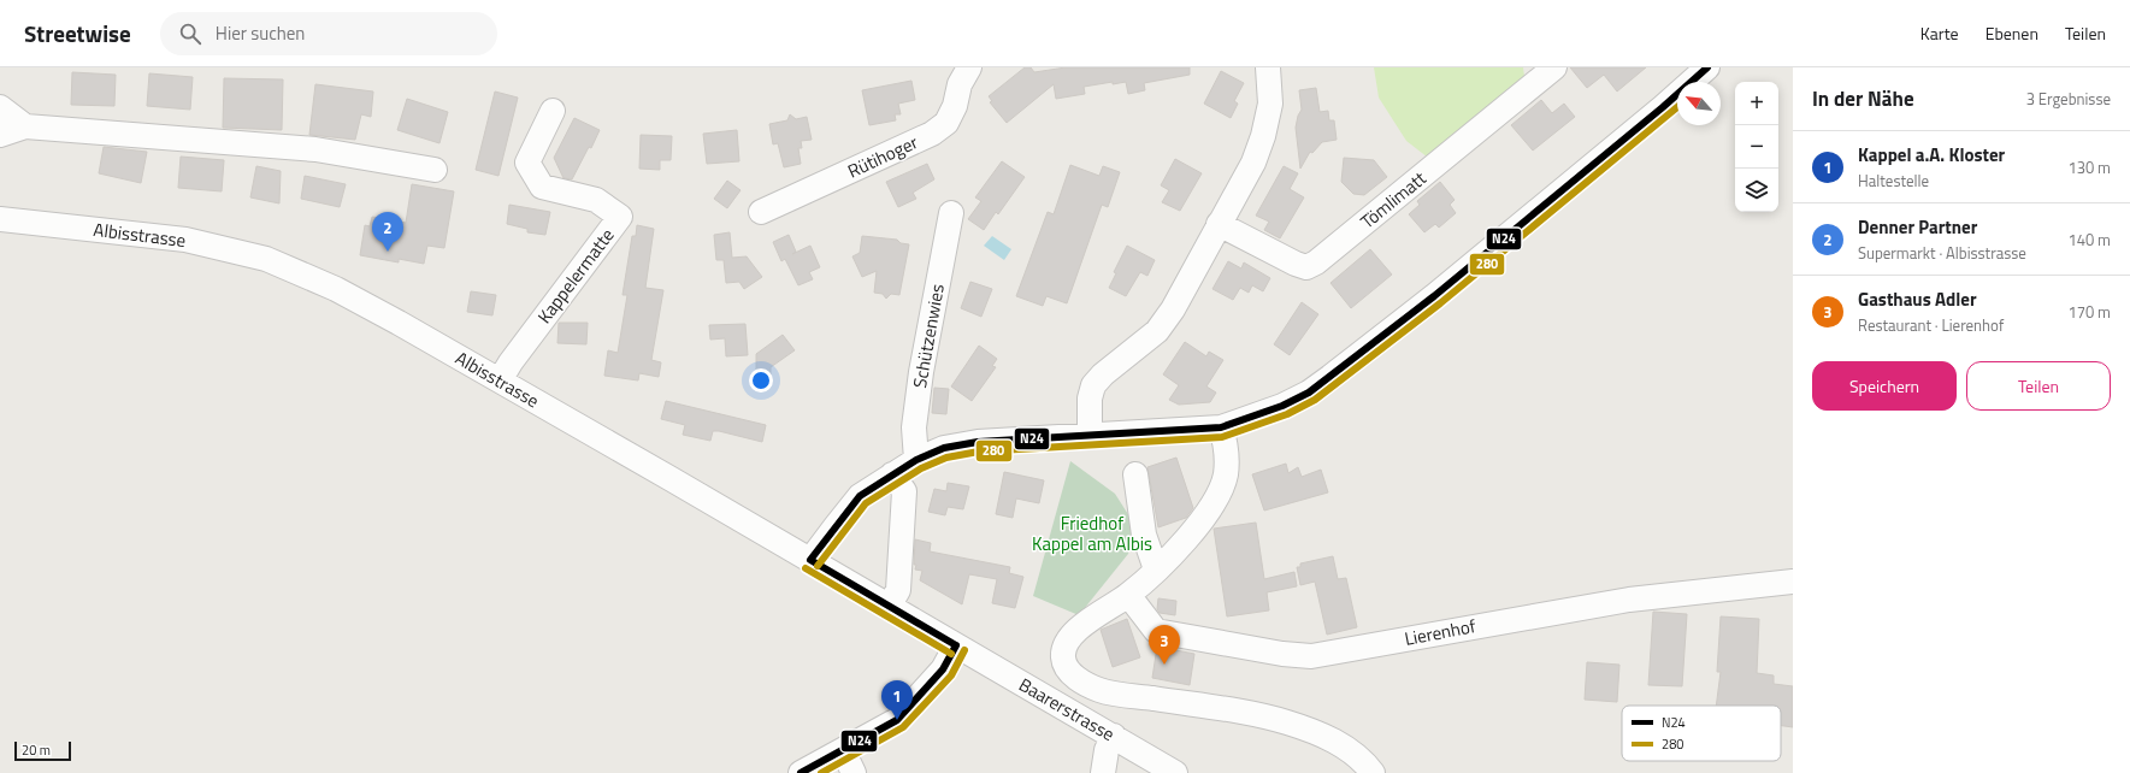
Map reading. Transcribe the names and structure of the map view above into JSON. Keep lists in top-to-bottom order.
{
  "streets": {
    "street": [
      "Rütihoger",
      "Tömlimatt",
      "Albisstrasse",
      "Kappelermatte",
      "Schützenwies",
      "Lierenhof",
      "Baarerstrasse"
    ]
  },
  "crossings": [
    ["Albisstrasse", "Kappelermatte"],
    ["Albisstrasse", "Baarerstrasse"]
  ],
  "parks": ["Friedhof Kappel am Albis"],
  "lines": ["transit line N24", "transit line 280"],
  "legend": ["N24", "280"],
  "scale_bar": "20 m",
  "north": "top left",
  "page": {
    "header": "Streetwise",
    "search": "Hier suchen",
    "nav": ["Karte", "Ebenen", "Teilen"],
    "heading": ["In der Nähe", "3 Ergebnisse"],
    "map_buttons": ["+", "−"],
    "list": [
      {
        "mark": "1",
        "name": "Kappel a.A. Kloster",
        "note": "Haltestelle",
        "value": "130 m"
      },
      {
        "mark": "2",
        "name": "Denner Partner",
        "note": "Supermarkt · Albisstrasse",
        "value": "140 m"
      },
      {
        "mark": "3",
        "name": "Gasthaus Adler",
        "note": "Restaurant · Lierenhof",
        "value": "170 m"
      }
    ],
    "pins": ["2", "3", "1"],
    "buttons": ["Speichern", "Teilen"],
    "scale": "20 m"
  }
}
